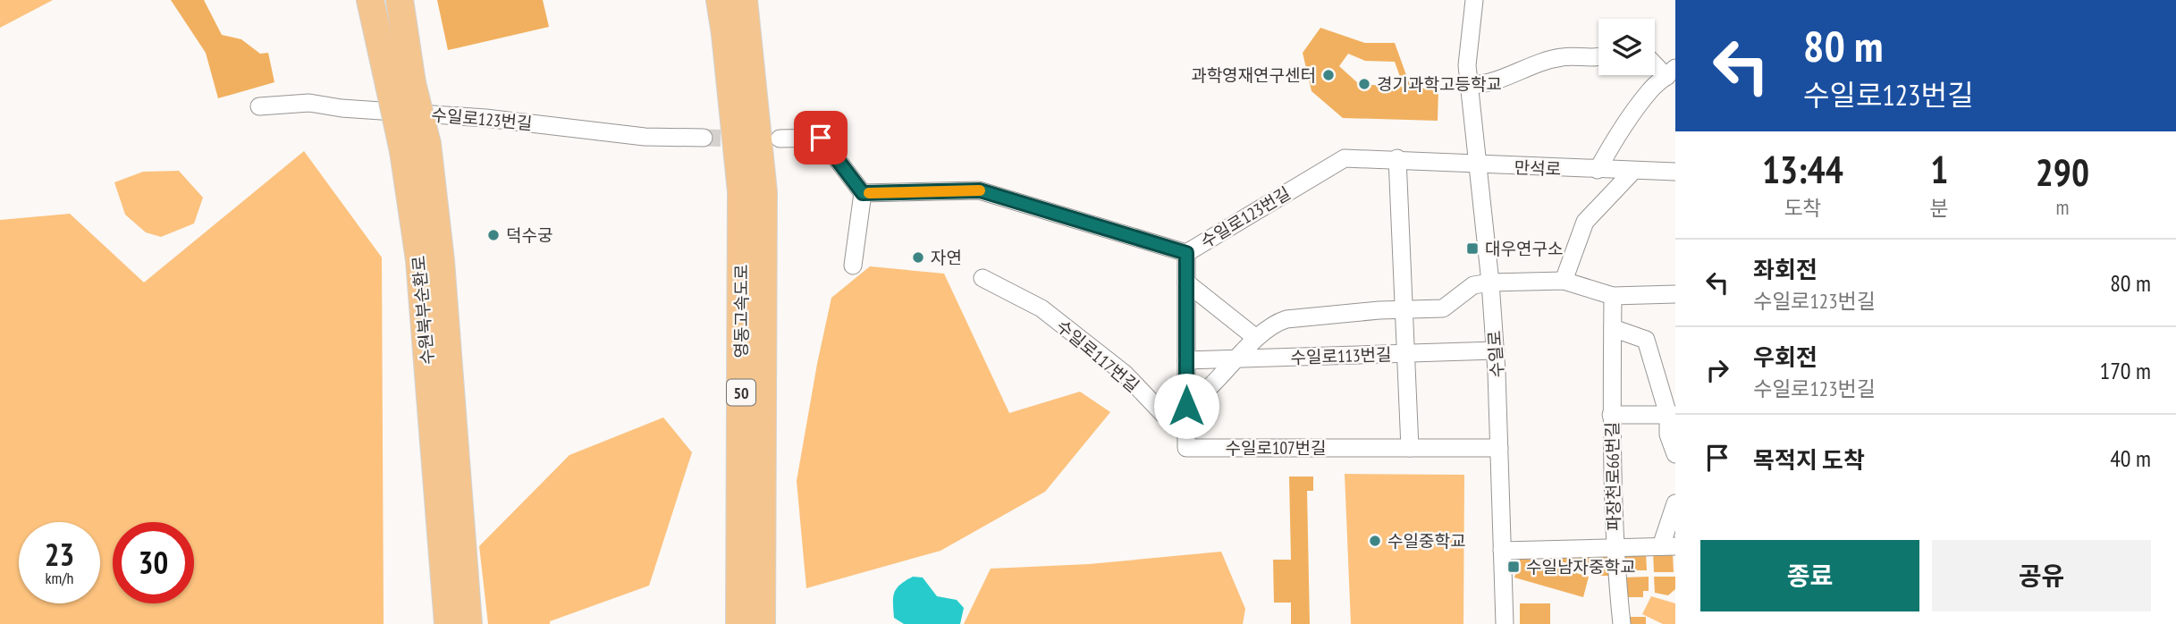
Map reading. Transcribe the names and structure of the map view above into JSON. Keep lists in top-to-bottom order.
{
  "streets": {
    "highway": ["수원북부순환로", "영동고속도로", "50"],
    "street": [
      "수일로123번길",
      "만석로",
      "수일로",
      "수일로117번길",
      "수일로113번길",
      "수일로107번길",
      "파장천로66번길"
    ]
  },
  "crossings": [
    ["수일로123번길", "만석로"],
    ["수일로123번길", "수일로"],
    ["수일로123번길", "수일로107번길"],
    ["만석로", "수일로"],
    ["수일로", "수일로113번길"],
    ["수일로", "수일로107번길"],
    ["수일로117번길", "수일로107번길"],
    ["수일로113번길", "수일로107번길"]
  ],
  "places": {
    "other": [
      "과학영재연구센터",
      "경기과학고등학교",
      "덕수궁",
      "자연",
      "수일중학교"
    ],
    "transit": ["대우연구소", "수일남자중학교"]
  },
  "page": {
    "turn": ["80 m", "수일로123번길"],
    "eta": [
      "13:44",
      "도착",
      "1",
      "분",
      "290",
      "m"
    ],
    "list": [
      {
        "name": "좌회전",
        "note": "수일로123번길",
        "value": "80 m"
      },
      {
        "name": "우회전",
        "note": "수일로123번길",
        "value": "170 m"
      },
      {
        "name": "목적지 도착",
        "value": "40 m"
      }
    ],
    "speed": "23 km/h",
    "limit": "30",
    "buttons": ["종료", "공유"]
  }
}
